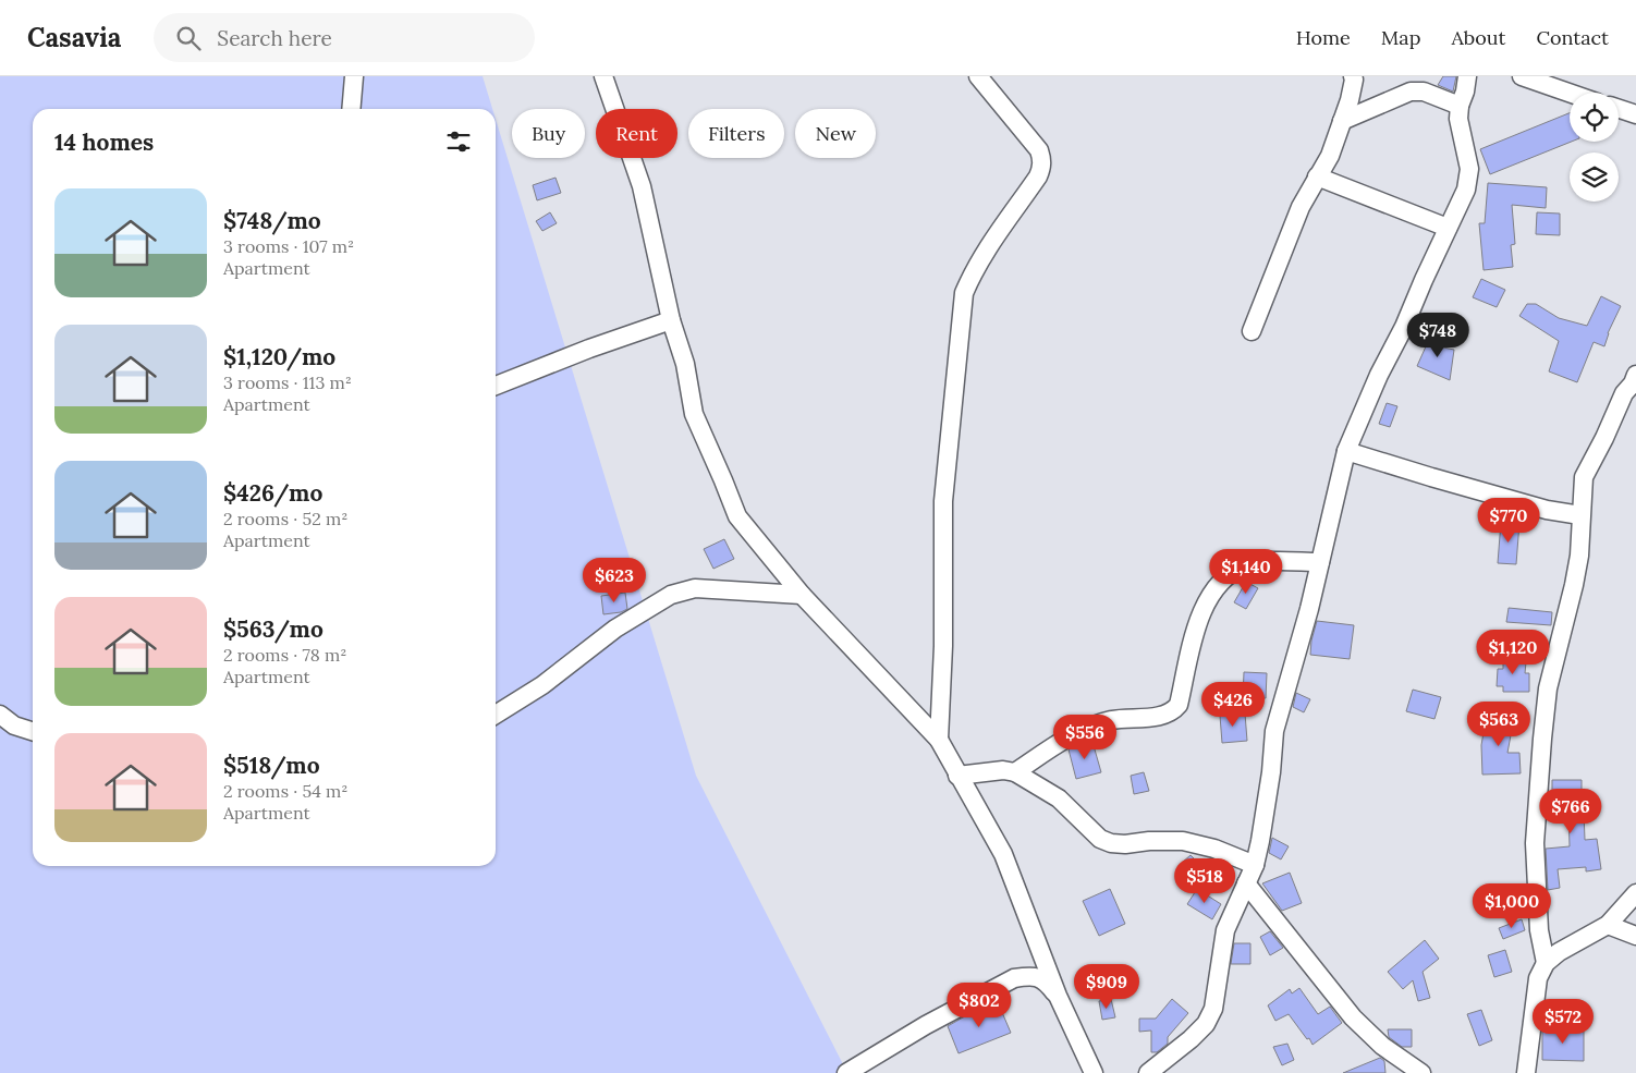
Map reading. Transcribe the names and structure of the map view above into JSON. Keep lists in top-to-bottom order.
{
  "page": {
    "header": "Casavia",
    "search": "Search here",
    "nav": [
      "Home",
      "Map",
      "About",
      "Contact"
    ],
    "chip": [
      "Buy",
      "Rent",
      "Filters",
      "New"
    ],
    "heading": "14 homes",
    "list": [
      {
        "name": "$748/mo",
        "note": "3 rooms · 107 m² · Apartment"
      },
      {
        "name": "$1,120/mo",
        "note": "3 rooms · 113 m² · Apartment"
      },
      {
        "name": "$426/mo",
        "note": "2 rooms · 52 m² · Apartment"
      },
      {
        "name": "$563/mo",
        "note": "2 rooms · 78 m² · Apartment"
      },
      {
        "name": "$518/mo",
        "note": "2 rooms · 54 m² · Apartment"
      }
    ],
    "price": [
      "$748",
      "$770",
      "$1,140",
      "$623",
      "$1,120",
      "$426",
      "$563",
      "$556",
      "$766",
      "$518",
      "$1,000",
      "$909",
      "$802",
      "$572"
    ]
  }
}
